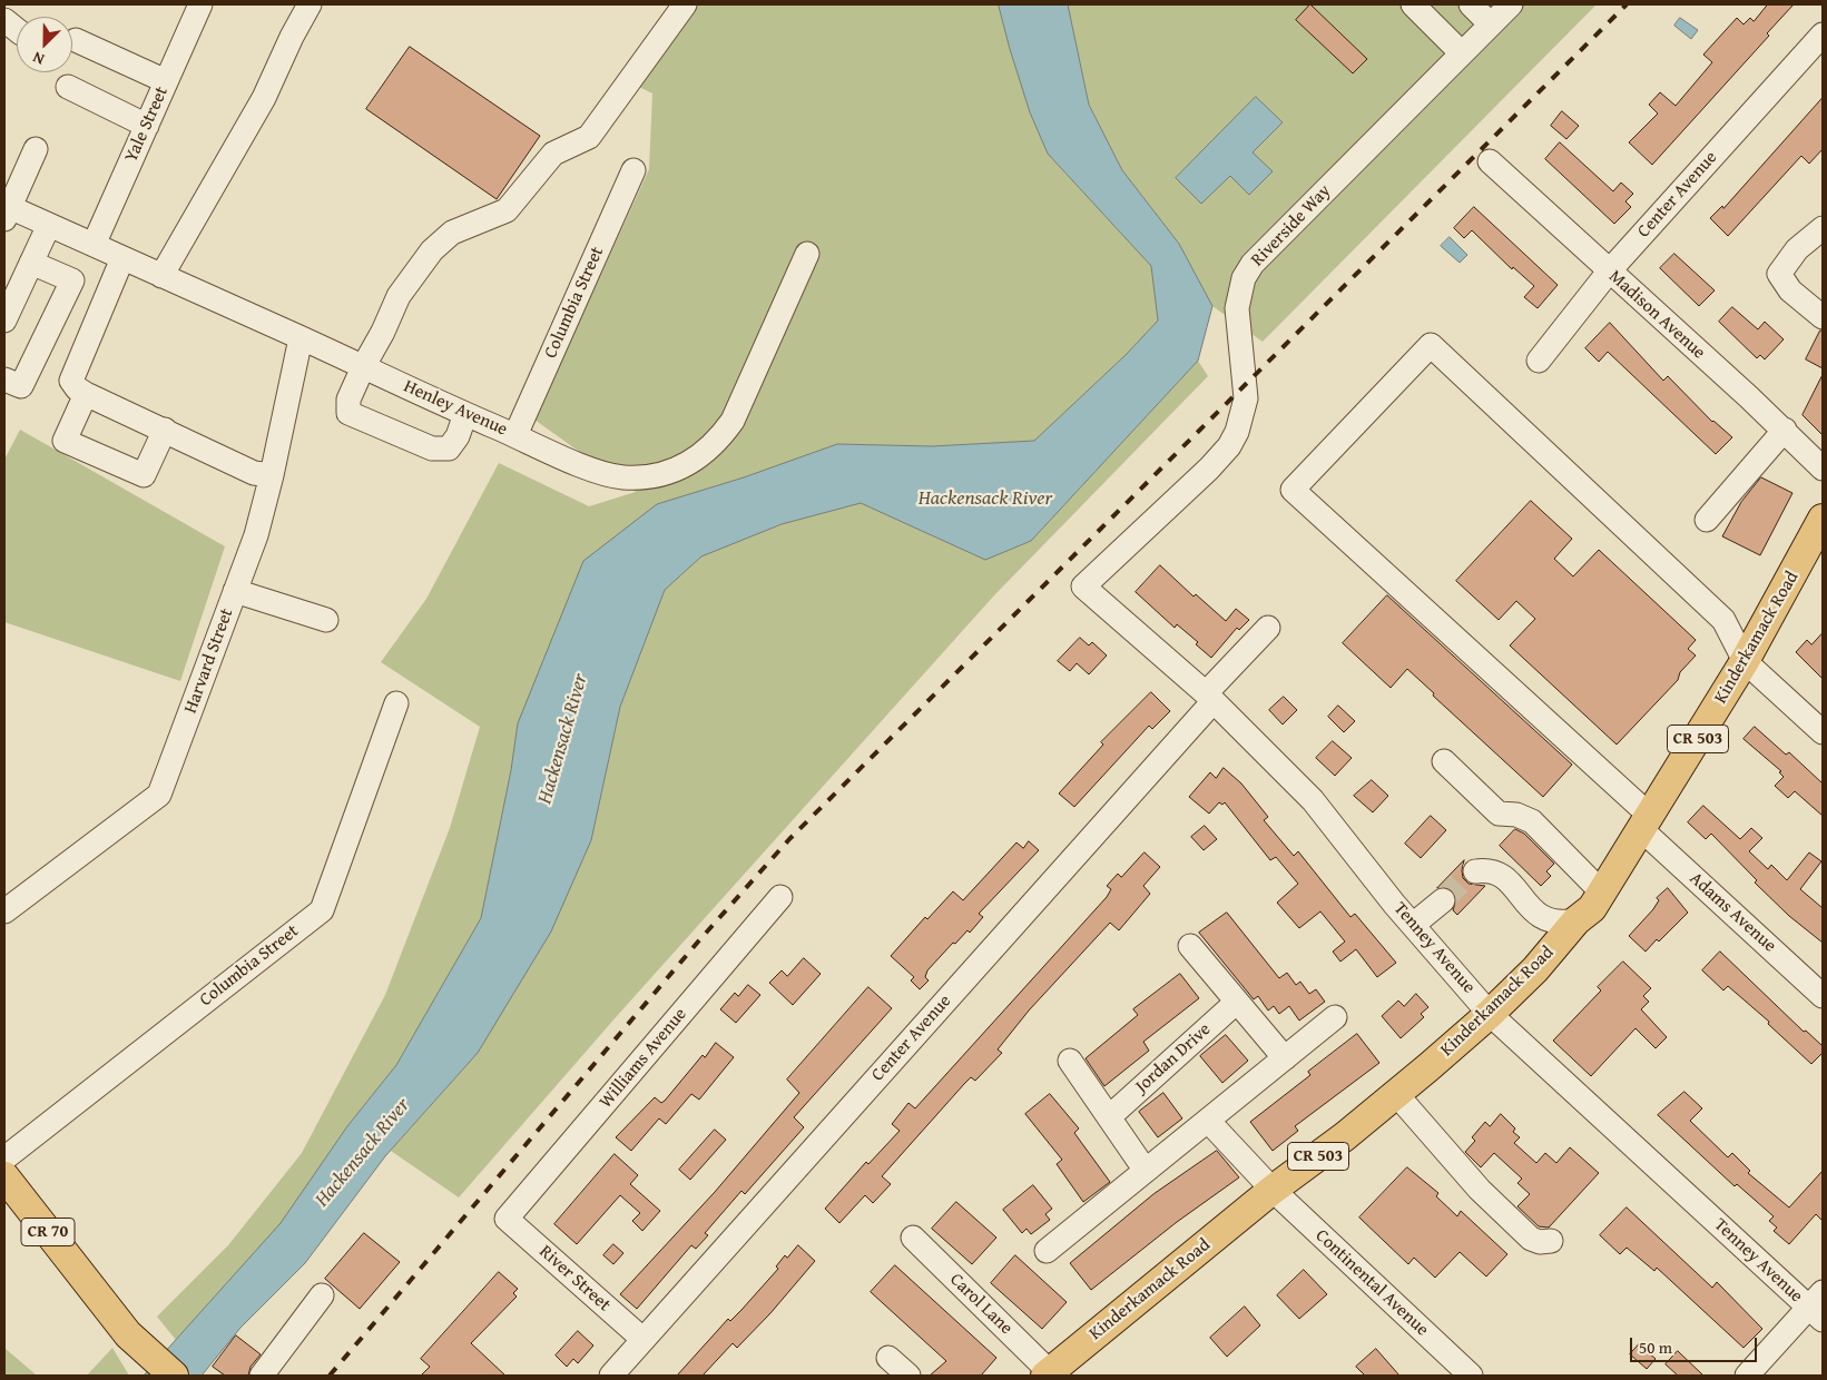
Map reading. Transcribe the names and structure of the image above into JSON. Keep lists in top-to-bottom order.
{
  "streets": {
    "main road": ["Kinderkamack Road", "CR 503", "CR 70"],
    "street": [
      "Yale Street",
      "Center Avenue",
      "Riverside Way",
      "Columbia Street",
      "Madison Avenue",
      "Henley Avenue",
      "Harvard Street",
      "Adams Avenue",
      "Tenney Avenue",
      "Williams Avenue",
      "Jordan Drive",
      "River Street",
      "Continental Avenue",
      "Carol Lane"
    ]
  },
  "crossings": [
    ["Yale Street", "Henley Avenue"],
    ["Center Avenue", "Madison Avenue"],
    ["Center Avenue", "Tenney Avenue"],
    ["Center Avenue", "River Street"],
    ["Riverside Way", "Tenney Avenue"],
    ["Columbia Street", "Henley Avenue"],
    ["Henley Avenue", "Harvard Street"],
    ["Kinderkamack Road", "Adams Avenue"],
    ["Kinderkamack Road", "Tenney Avenue"],
    ["Kinderkamack Road", "Continental Avenue"],
    ["Kinderkamack Road", "Carol Lane"],
    ["Williams Avenue", "River Street"]
  ],
  "water": ["Hackensack River"],
  "scale_bar": "50 m",
  "north": "bottom left"
}
